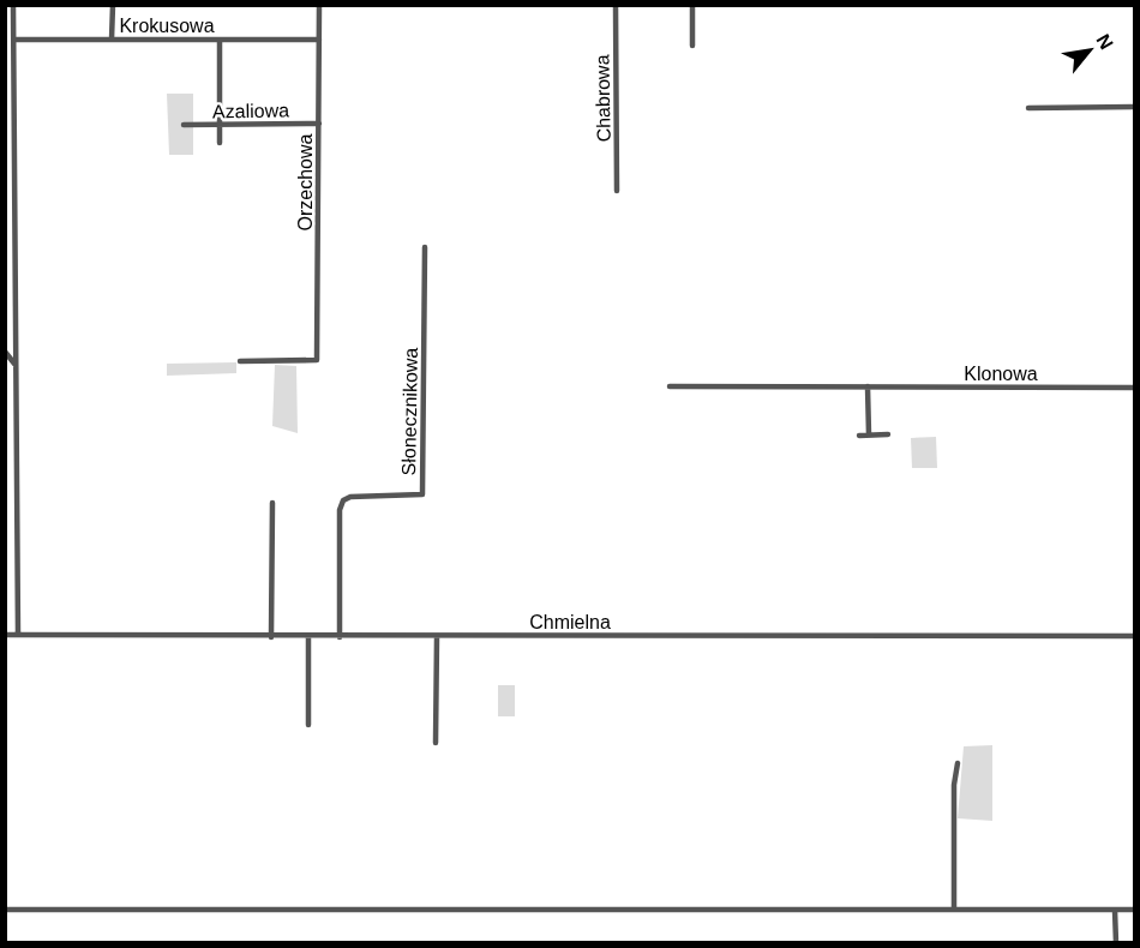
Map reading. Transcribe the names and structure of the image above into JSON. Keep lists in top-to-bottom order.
{
  "streets": {
    "street": [
      "Krokusowa",
      "Chabrowa",
      "Azaliowa",
      "Orzechowa",
      "Klonowa",
      "Słonecznikowa",
      "Chmielna"
    ]
  },
  "crossings": [
    ["Krokusowa", "Orzechowa"],
    ["Azaliowa", "Orzechowa"],
    ["Słonecznikowa", "Chmielna"]
  ],
  "north": "top right"
}
